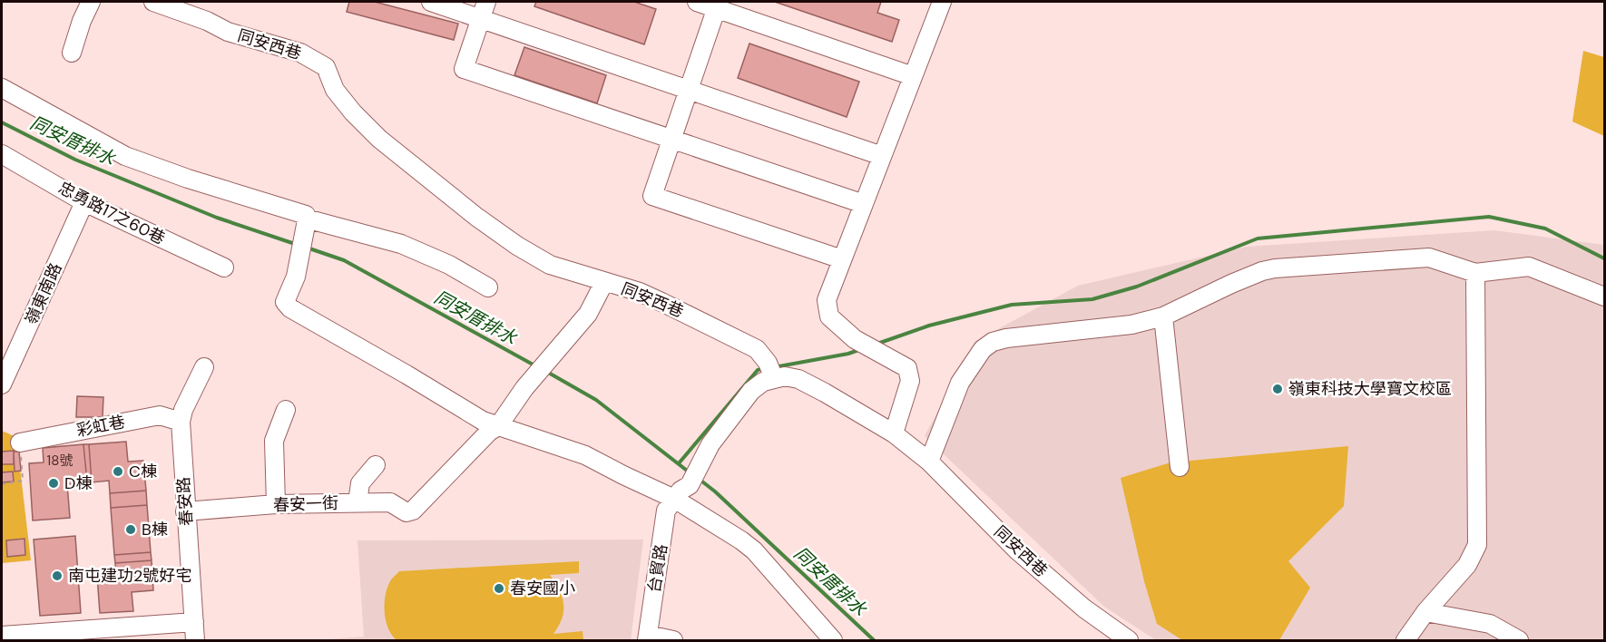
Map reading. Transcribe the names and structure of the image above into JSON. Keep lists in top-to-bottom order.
{
  "streets": {
    "street": [
      "同安西巷",
      "忠勇路17之60巷",
      "嶺東南路",
      "彩虹巷",
      "春安路",
      "春安一街",
      "台貿路"
    ]
  },
  "crossings": [
    ["忠勇路17之60巷", "嶺東南路"],
    ["彩虹巷", "春安路"],
    ["春安路", "春安一街"]
  ],
  "water": ["同安厝排水"],
  "places": [
    "嶺東科技大學寶文校區",
    "C棟",
    "D棟",
    "B棟",
    "南屯建功2號好宅",
    "春安國小"
  ],
  "house_numbers": ["18號"]
}
